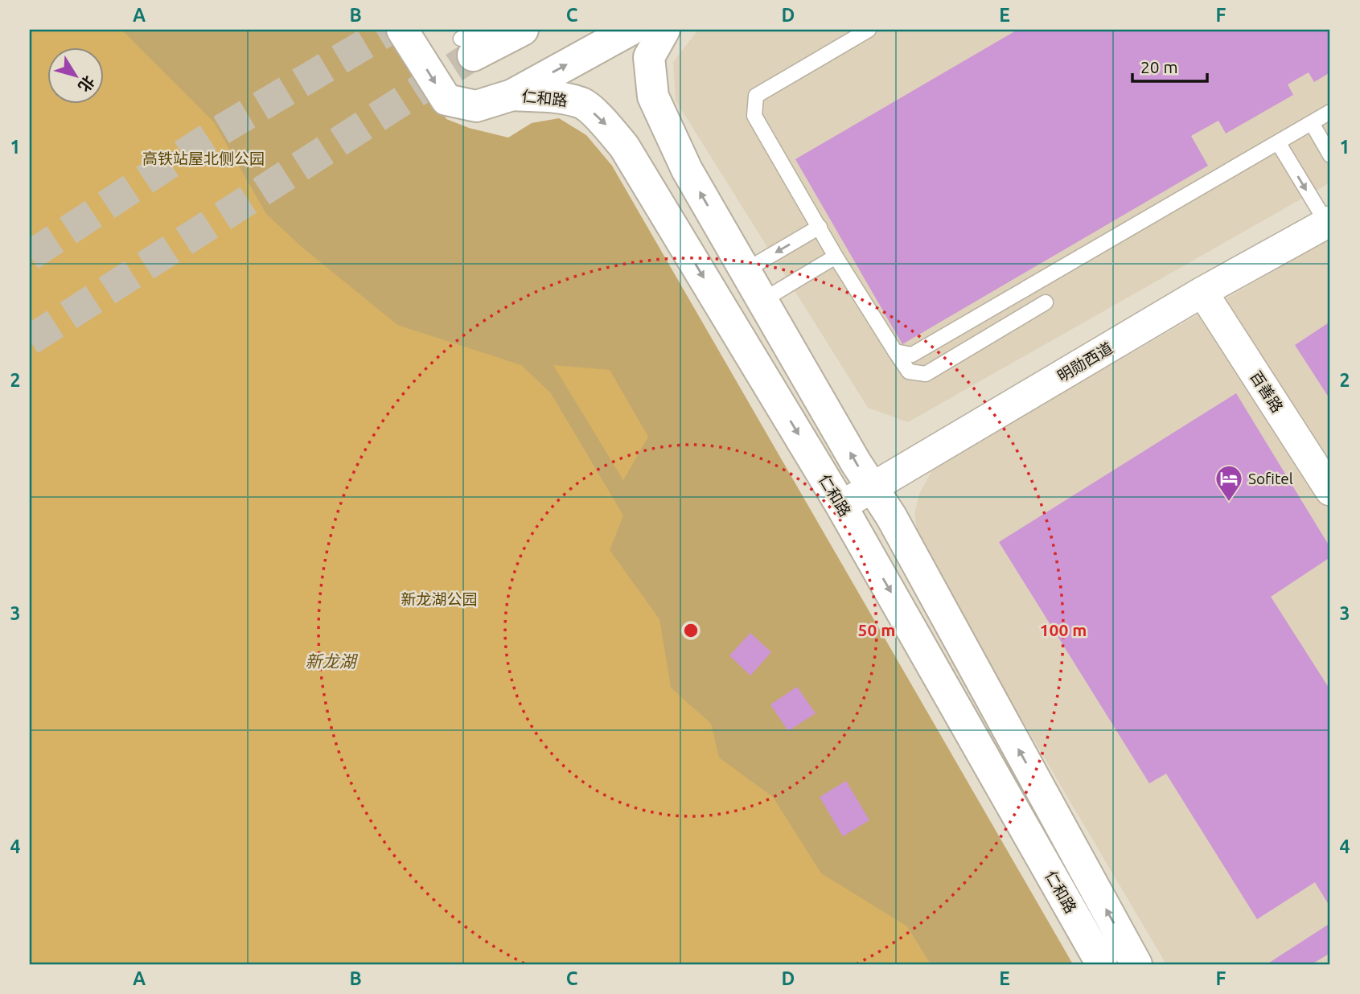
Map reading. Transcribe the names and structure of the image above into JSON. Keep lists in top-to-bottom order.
{
  "streets": {
    "street": ["仁和路", "明勋西道", "百善路"]
  },
  "crossings": [
    ["仁和路", "明勋西道"],
    ["明勋西道", "百善路"]
  ],
  "water": ["新龙湖"],
  "parks": ["高铁站屋北侧公园", "新龙湖公园"],
  "places": {
    "hotel": ["Sofitel"]
  },
  "scale_bar": "20 m",
  "north": "bottom right",
  "grid": {
    "columns": [
      "A",
      "B",
      "C",
      "D",
      "E",
      "F"
    ],
    "rows": [
      "1",
      "2",
      "3",
      "4"
    ]
  },
  "rings": ["50 m", "100 m"]
}
